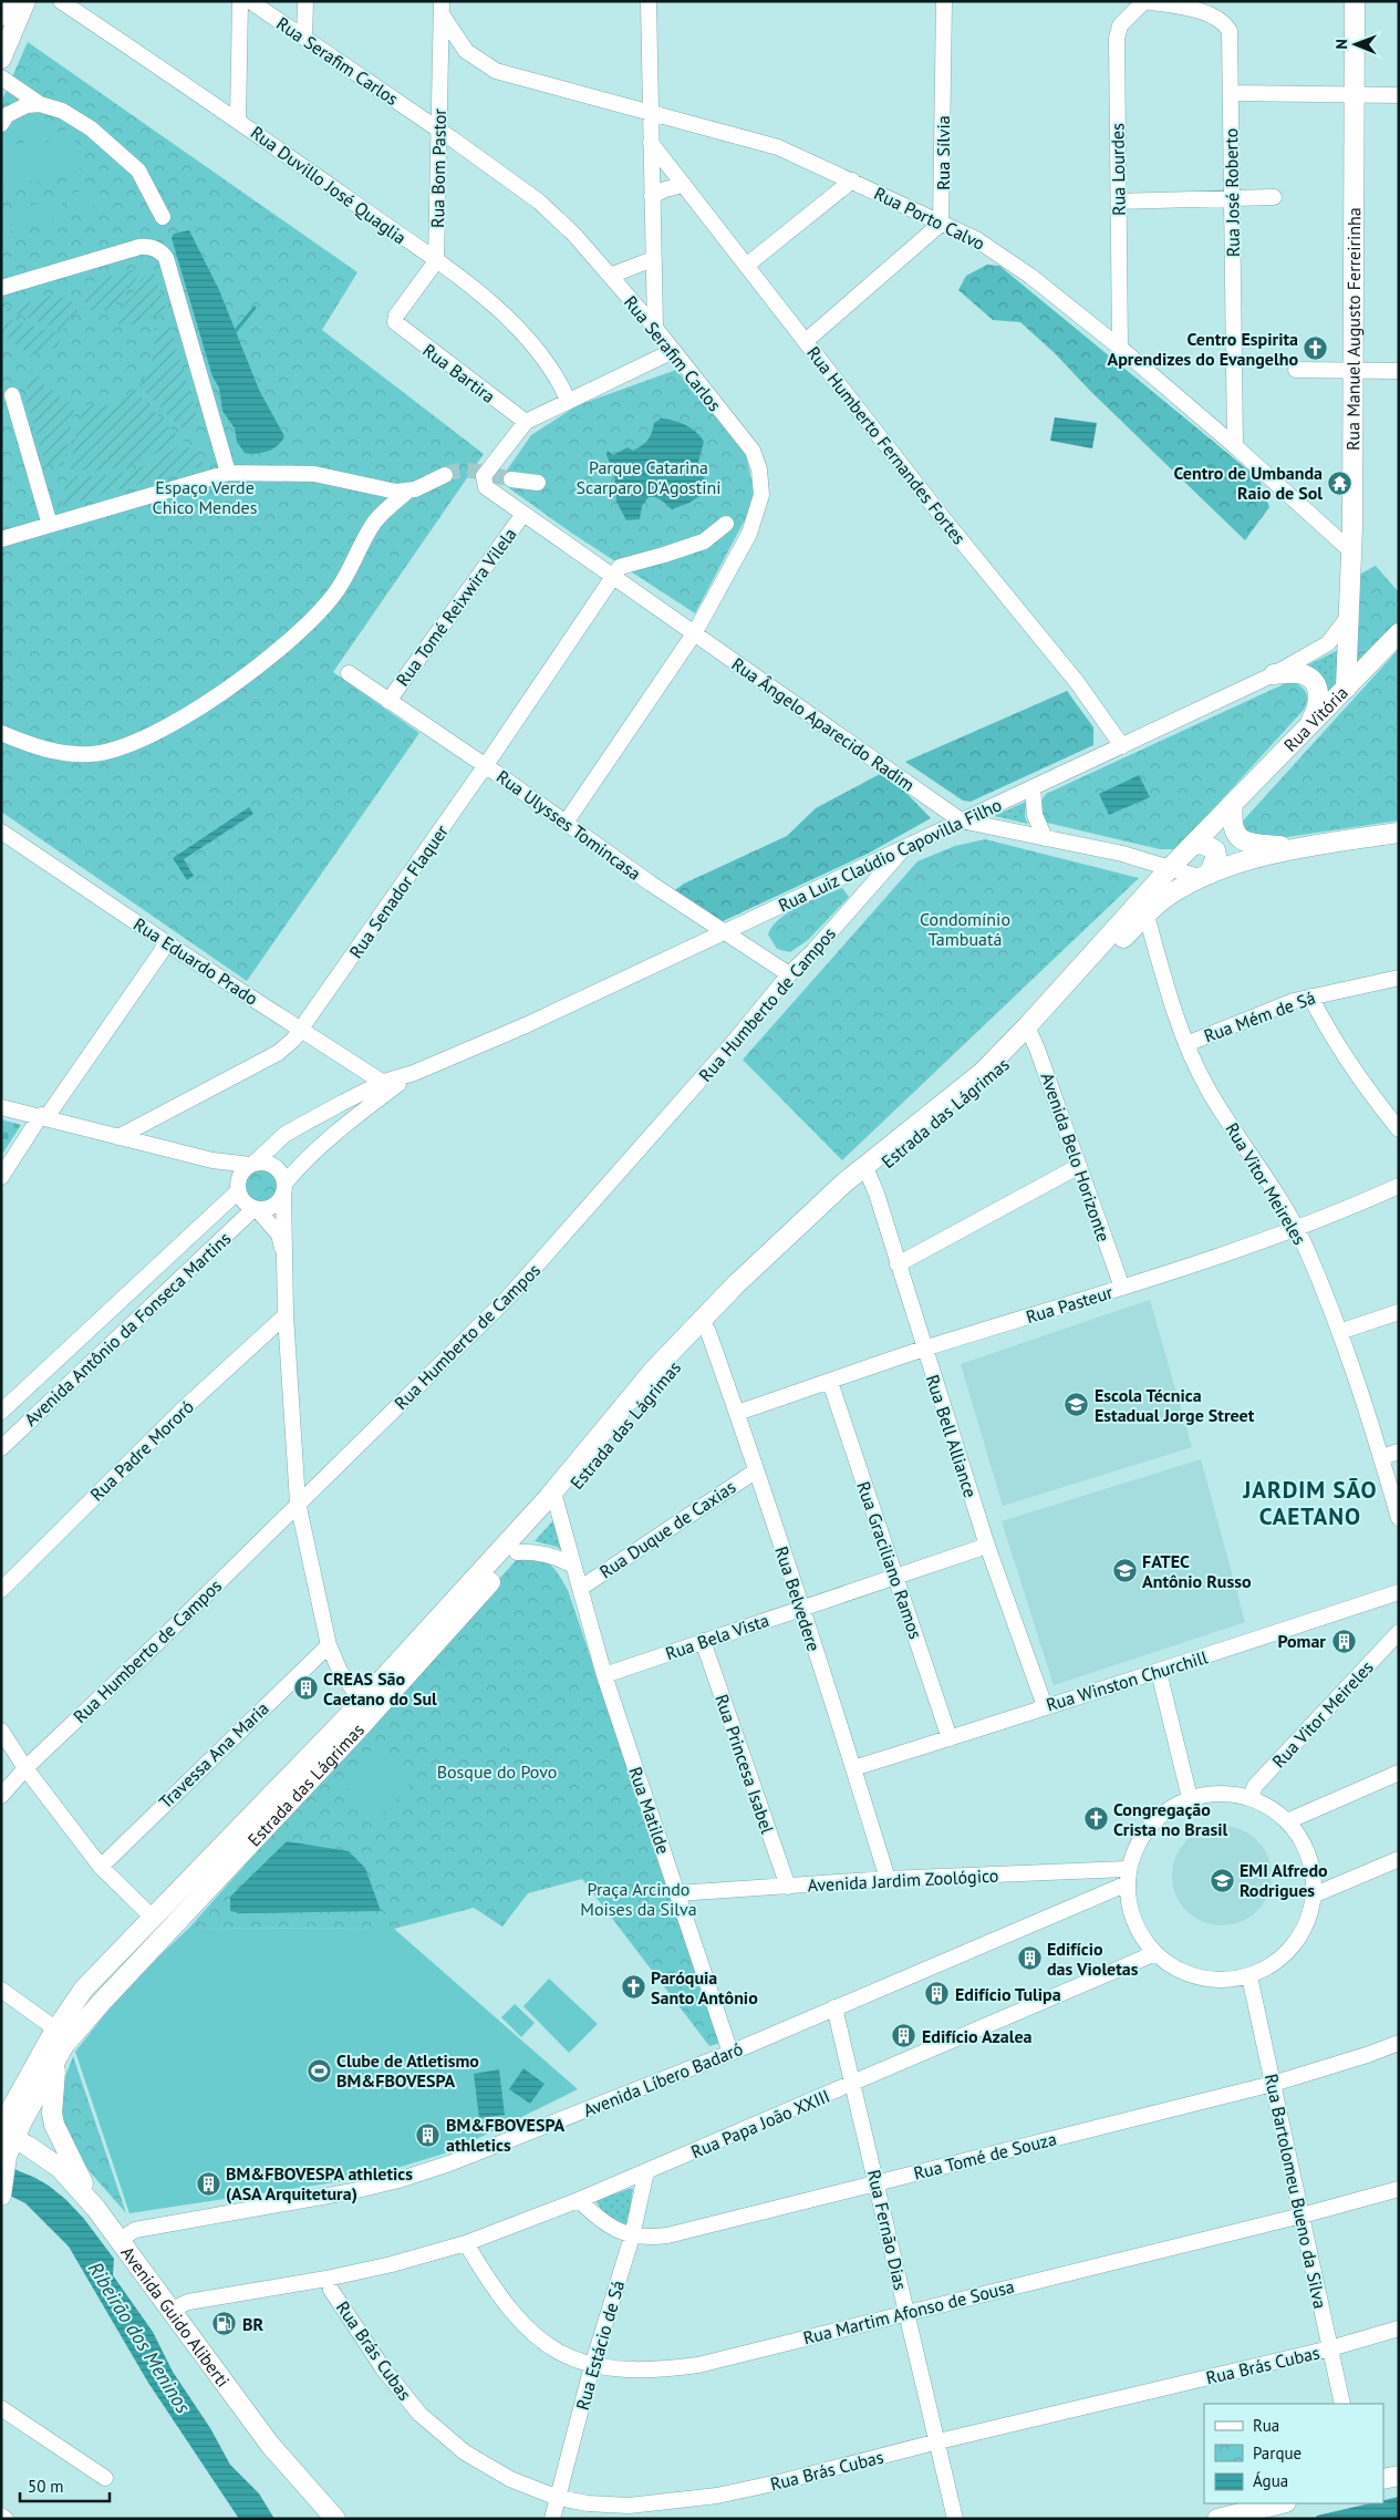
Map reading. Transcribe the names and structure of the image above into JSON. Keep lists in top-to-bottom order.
{
  "streets": {
    "main road": [
      "Rua Manuel Augusto Ferreirinha",
      "Rua Vitória",
      "Estrada das Lágrimas",
      "Avenida Guido Aliberti"
    ],
    "street": [
      "Rua Serafim Carlos",
      "Rua Sílvia",
      "Rua Bom Pastor",
      "Rua Lourdes",
      "Rua Duvillo José Quaglia",
      "Rua José Roberto",
      "Rua Porto Calvo",
      "Rua Bartira",
      "Rua Humberto Fernandes Fortes",
      "Rua Tomé Reixwira Vilela",
      "Rua Ângelo Aparecido Radim",
      "Rua Ulysses Tomincasa",
      "Rua Luiz Claúdio Capovilla Filho",
      "Rua Senador Flaquer",
      "Rua Eduardo Prado",
      "Rua Humberto de Campos",
      "Rua Mém de Sá",
      "Avenida Belo Horizonte",
      "Rua Vitor Meireles",
      "Rua Pasteur",
      "Avenida Antônio da Fonseca Martins",
      "Rua Bell Alliance",
      "Rua Padre Mororó",
      "Rua Duque de Caxias",
      "Rua Graciliano Ramos",
      "Rua Belvedere",
      "Rua Bela Vista",
      "Rua Winston Churchill",
      "Travessa Ana Maria",
      "Rua Princesa Isabel",
      "Rua Matilde",
      "Avenida Jardim Zoológico",
      "Avenida Líbero Badaró",
      "Rua Papa João XXIII",
      "Rua Tomé de Souza",
      "Rua Bartolomeu Bueno da Silva",
      "Rua Fernão Dias",
      "Rua Martim Afonso de Sousa",
      "Rua Estácio de Sá",
      "Rua Brás Cubas"
    ]
  },
  "crossings": [
    ["Rua Serafim Carlos", "Rua Bom Pastor"],
    ["Rua Serafim Carlos", "Rua Ângelo Aparecido Radim"],
    ["Rua Serafim Carlos", "Rua Ulysses Tomincasa"],
    ["Rua Sílvia", "Rua Porto Calvo"],
    ["Rua Bom Pastor", "Rua Duvillo José Quaglia"],
    ["Rua Bom Pastor", "Rua Porto Calvo"],
    ["Rua Bom Pastor", "Rua Bartira"],
    ["Rua Lourdes", "Rua José Roberto"],
    ["Rua Lourdes", "Rua Porto Calvo"],
    ["Rua Duvillo José Quaglia", "Rua Bartira"],
    ["Rua José Roberto", "Rua Porto Calvo"],
    ["Rua Porto Calvo", "Rua Manuel Augusto Ferreirinha"],
    ["Rua Manuel Augusto Ferreirinha", "Rua Vitória"],
    ["Rua Manuel Augusto Ferreirinha", "Rua Luiz Claúdio Capovilla Filho"],
    ["Rua Bartira", "Rua Ângelo Aparecido Radim"],
    ["Rua Humberto Fernandes Fortes", "Rua Luiz Claúdio Capovilla Filho"],
    ["Rua Tomé Reixwira Vilela", "Rua Ângelo Aparecido Radim"],
    ["Rua Tomé Reixwira Vilela", "Rua Ulysses Tomincasa"],
    ["Rua Vitória", "Estrada das Lágrimas"],
    ["Rua Ângelo Aparecido Radim", "Rua Luiz Claúdio Capovilla Filho"],
    ["Rua Ângelo Aparecido Radim", "Rua Senador Flaquer"],
    ["Rua Ângelo Aparecido Radim", "Estrada das Lágrimas"],
    ["Rua Ulysses Tomincasa", "Rua Luiz Claúdio Capovilla Filho"],
    ["Rua Ulysses Tomincasa", "Rua Senador Flaquer"],
    ["Rua Ulysses Tomincasa", "Rua Humberto de Campos"],
    ["Rua Luiz Claúdio Capovilla Filho", "Rua Eduardo Prado"],
    ["Rua Luiz Claúdio Capovilla Filho", "Rua Humberto de Campos"],
    ["Rua Luiz Claúdio Capovilla Filho", "Avenida Antônio da Fonseca Martins"],
    ["Rua Senador Flaquer", "Rua Eduardo Prado"],
    ["Rua Mém de Sá", "Rua Vitor Meireles"],
    ["Estrada das Lágrimas", "Avenida Belo Horizonte"],
    ["Estrada das Lágrimas", "Rua Vitor Meireles"],
    ["Estrada das Lágrimas", "Rua Bell Alliance"],
    ["Estrada das Lágrimas", "Rua Belvedere"],
    ["Estrada das Lágrimas", "Rua Matilde"],
    ["Estrada das Lágrimas", "Avenida Guido Aliberti"],
    ["Avenida Belo Horizonte", "Rua Pasteur"],
    ["Rua Vitor Meireles", "Rua Pasteur"],
    ["Rua Vitor Meireles", "Avenida Jardim Zoológico"],
    ["Rua Vitor Meireles", "Avenida Líbero Badaró"],
    ["Rua Vitor Meireles", "Rua Papa João XXIII"],
    ["Rua Vitor Meireles", "Rua Bartolomeu Bueno da Silva"],
    ["Rua Pasteur", "Rua Bell Alliance"],
    ["Rua Pasteur", "Rua Graciliano Ramos"],
    ["Rua Pasteur", "Rua Belvedere"],
    ["Rua Bell Alliance", "Rua Bela Vista"],
    ["Rua Bell Alliance", "Rua Winston Churchill"],
    ["Rua Duque de Caxias", "Rua Belvedere"],
    ["Rua Duque de Caxias", "Rua Matilde"],
    ["Rua Graciliano Ramos", "Rua Bela Vista"],
    ["Rua Graciliano Ramos", "Rua Winston Churchill"],
    ["Rua Belvedere", "Rua Bela Vista"],
    ["Rua Belvedere", "Rua Winston Churchill"],
    ["Rua Belvedere", "Avenida Jardim Zoológico"],
    ["Rua Bela Vista", "Rua Princesa Isabel"],
    ["Rua Bela Vista", "Rua Matilde"],
    ["Rua Princesa Isabel", "Avenida Jardim Zoológico"],
    ["Rua Matilde", "Avenida Jardim Zoológico"],
    ["Rua Matilde", "Avenida Líbero Badaró"],
    ["Avenida Jardim Zoológico", "Avenida Líbero Badaró"],
    ["Avenida Jardim Zoológico", "Rua Papa João XXIII"],
    ["Avenida Jardim Zoológico", "Rua Bartolomeu Bueno da Silva"],
    ["Avenida Líbero Badaró", "Rua Papa João XXIII"],
    ["Avenida Líbero Badaró", "Rua Bartolomeu Bueno da Silva"],
    ["Avenida Líbero Badaró", "Rua Fernão Dias"],
    ["Avenida Líbero Badaró", "Avenida Guido Aliberti"],
    ["Rua Papa João XXIII", "Rua Tomé de Souza"],
    ["Rua Papa João XXIII", "Rua Bartolomeu Bueno da Silva"],
    ["Rua Papa João XXIII", "Rua Fernão Dias"],
    ["Rua Papa João XXIII", "Rua Martim Afonso de Sousa"],
    ["Rua Papa João XXIII", "Avenida Guido Aliberti"],
    ["Rua Papa João XXIII", "Rua Estácio de Sá"],
    ["Rua Papa João XXIII", "Rua Brás Cubas"],
    ["Rua Tomé de Souza", "Rua Bartolomeu Bueno da Silva"],
    ["Rua Tomé de Souza", "Rua Fernão Dias"],
    ["Rua Tomé de Souza", "Rua Estácio de Sá"],
    ["Rua Bartolomeu Bueno da Silva", "Rua Martim Afonso de Sousa"],
    ["Rua Bartolomeu Bueno da Silva", "Rua Brás Cubas"],
    ["Rua Fernão Dias", "Rua Martim Afonso de Sousa"],
    ["Rua Fernão Dias", "Rua Brás Cubas"],
    ["Rua Martim Afonso de Sousa", "Rua Estácio de Sá"],
    ["Rua Estácio de Sá", "Rua Brás Cubas"]
  ],
  "districts": ["JARDIM SÃO CAETANO"],
  "water": ["Ribeirão dos Meninos"],
  "parks": [
    "Parque Catarina Scarparo D'Agostini",
    "Espaço Verde Chico Mendes",
    "Condomínio Tambuatá",
    "Bosque do Povo",
    "Praça Arcindo Moises da Silva"
  ],
  "places": {
    "church": ["Centro Espirita Aprendizes do Evangelho", "Congregação Crista no Brasil", "Paróquia Santo Antônio"],
    "temple": ["Centro de Umbanda Raio de Sol"],
    "school or university": ["Escola Técnica Estadual Jorge Street", "FATEC Antônio Russo", "EMI Alfredo Rodrigues"],
    "building": [
      "Pomar",
      "CREAS São Caetano do Sul",
      "Edifício das Violetas",
      "Edifício Tulipa",
      "Edifício Azalea",
      "BM&FBOVESPA athletics",
      "BM&FBOVESPA athletics (ASA Arquitetura)"
    ],
    "sports": ["Clube de Atletismo BM&FBOVESPA"],
    "fuel station": ["BR"]
  },
  "legend": ["Rua", "Parque", "Água"],
  "scale_bar": "50 m",
  "north": "left"
}
